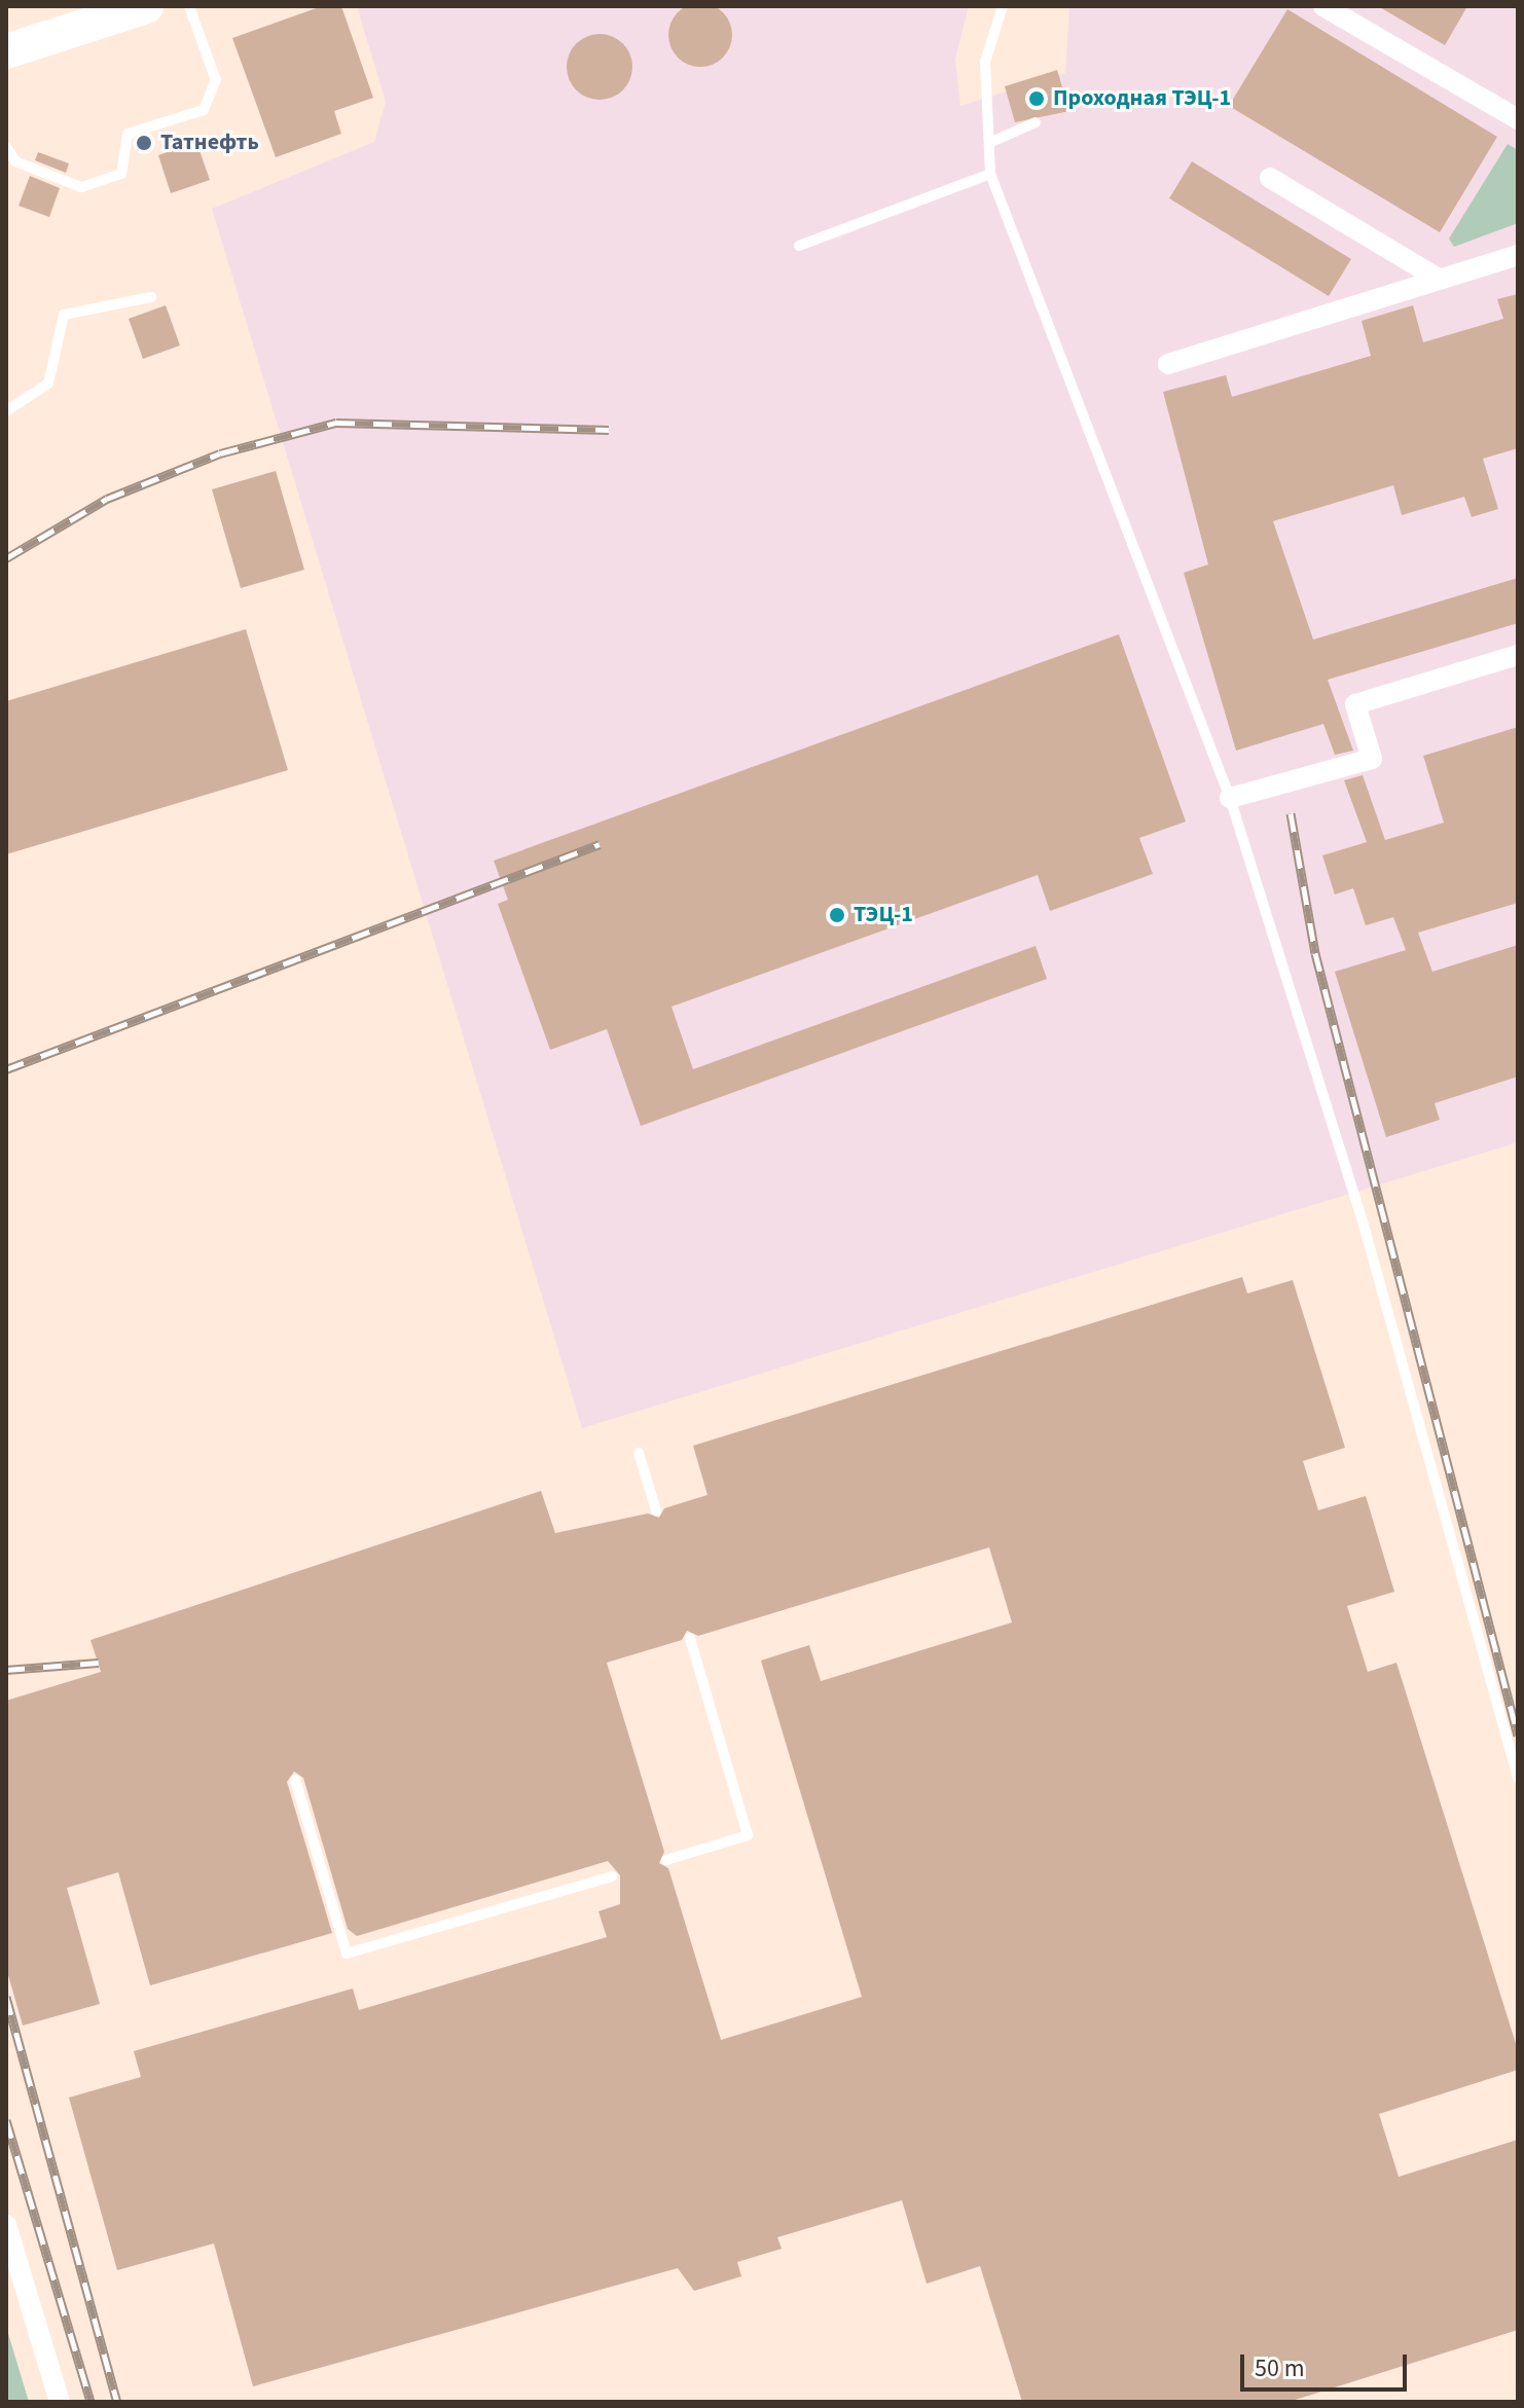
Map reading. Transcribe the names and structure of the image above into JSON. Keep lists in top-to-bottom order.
{
  "places": ["Проходная ТЭЦ-1", "Татнефть", "ТЭЦ-1"],
  "scale_bar": "50 m"
}
